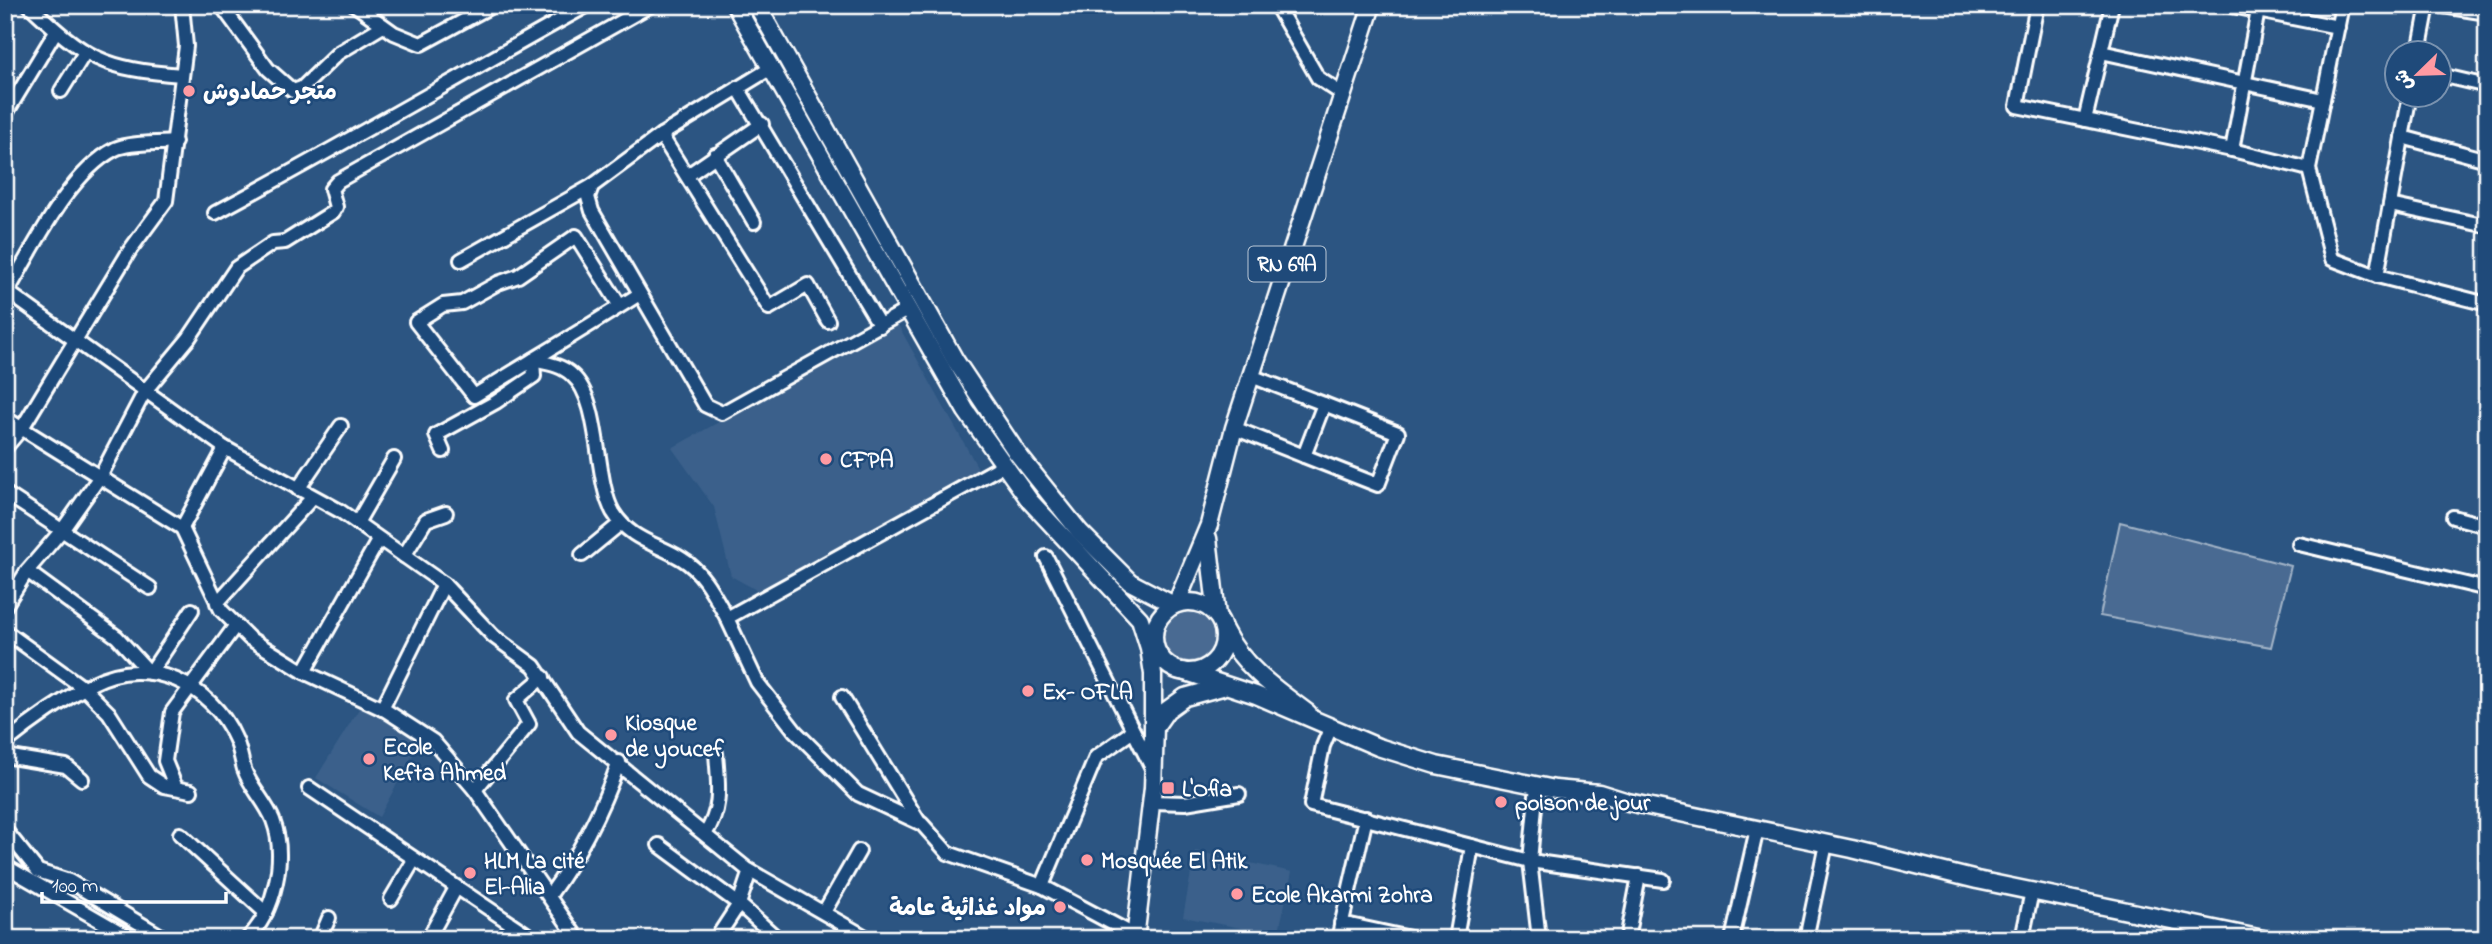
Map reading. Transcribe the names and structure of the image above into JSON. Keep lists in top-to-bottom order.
{
  "streets": {
    "main road": ["RN 69A"]
  },
  "places": {
    "other": [
      "متجر حمادوش",
      "CFPA",
      "Ex- OFLA",
      "Kiosque de youcef",
      "Ecole Kefta Ahmed",
      "poison de jour",
      "Mosquée El Atik",
      "HLM La cité El-Alia",
      "Ecole Akarmi Zohra",
      "مواد غذائية عامة"
    ],
    "transit": ["L'Ofla"]
  },
  "scale_bar": "100 m",
  "north": "bottom left"
}
